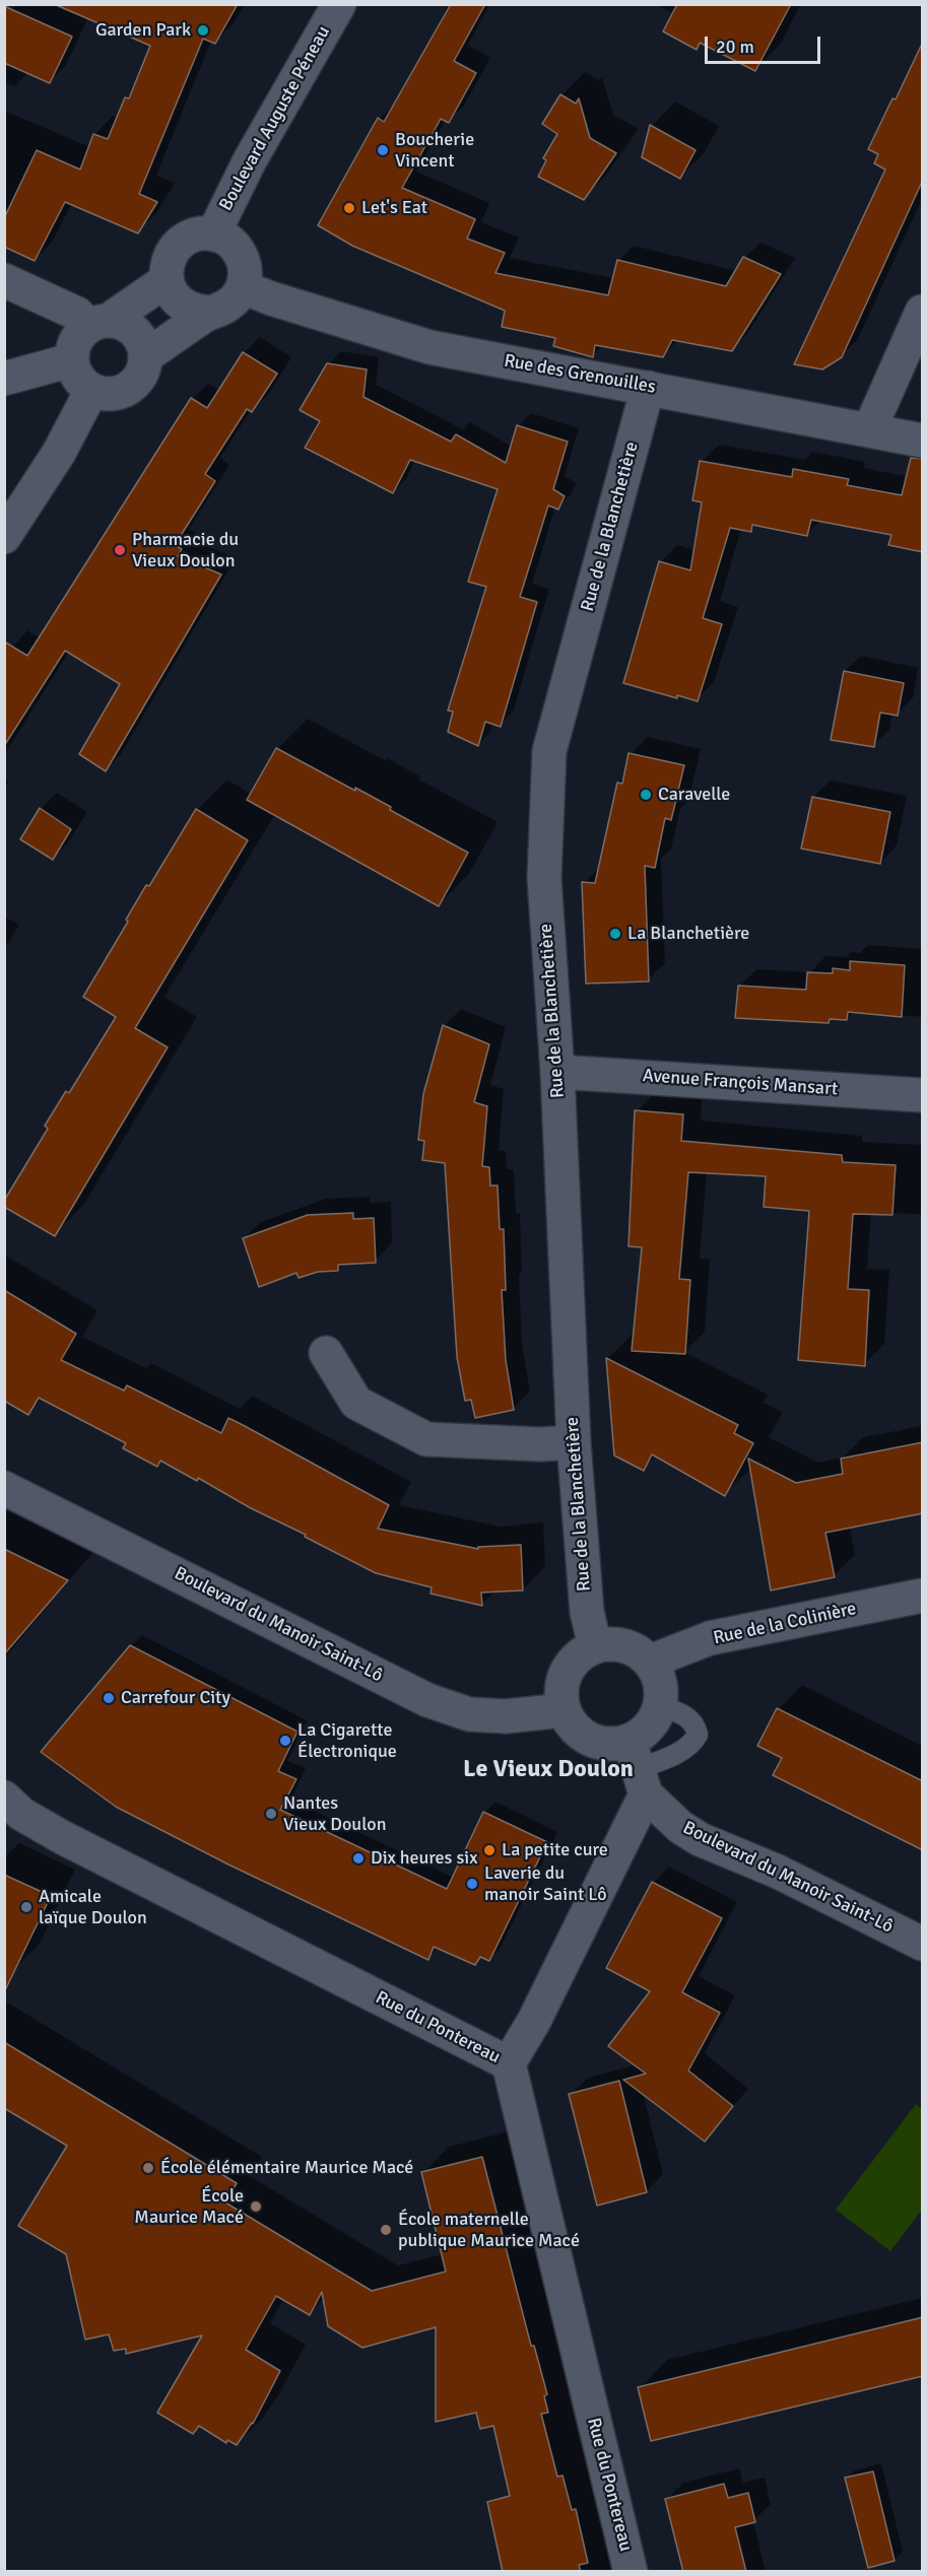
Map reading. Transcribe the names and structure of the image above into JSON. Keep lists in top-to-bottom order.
{
  "streets": {
    "street": [
      "Boulevard Auguste Péneau",
      "Rue des Grenouilles",
      "Rue de la Blanchetière",
      "Avenue François Mansart",
      "Rue de la Colinière",
      "Boulevard du Manoir Saint-Lô",
      "Rue du Pontereau"
    ]
  },
  "crossings": [
    ["Boulevard Auguste Péneau", "Rue des Grenouilles"],
    ["Rue des Grenouilles", "Rue de la Blanchetière"],
    ["Rue de la Blanchetière", "Avenue François Mansart"]
  ],
  "districts": ["Le Vieux Doulon"],
  "places": [
    "Garden Park",
    "Boucherie Vincent",
    "Let's Eat",
    "Pharmacie du Vieux Doulon",
    "Caravelle",
    "La Blanchetière",
    "Carrefour City",
    "La Cigarette Électronique",
    "Nantes Vieux Doulon",
    "La petite cure",
    "Dix heures six",
    "Laverie du manoir Saint Lô",
    "Amicale laïque Doulon",
    "École élémentaire Maurice Macé",
    "École Maurice Macé",
    "École maternelle publique Maurice Macé"
  ],
  "scale_bar": "20 m"
}
